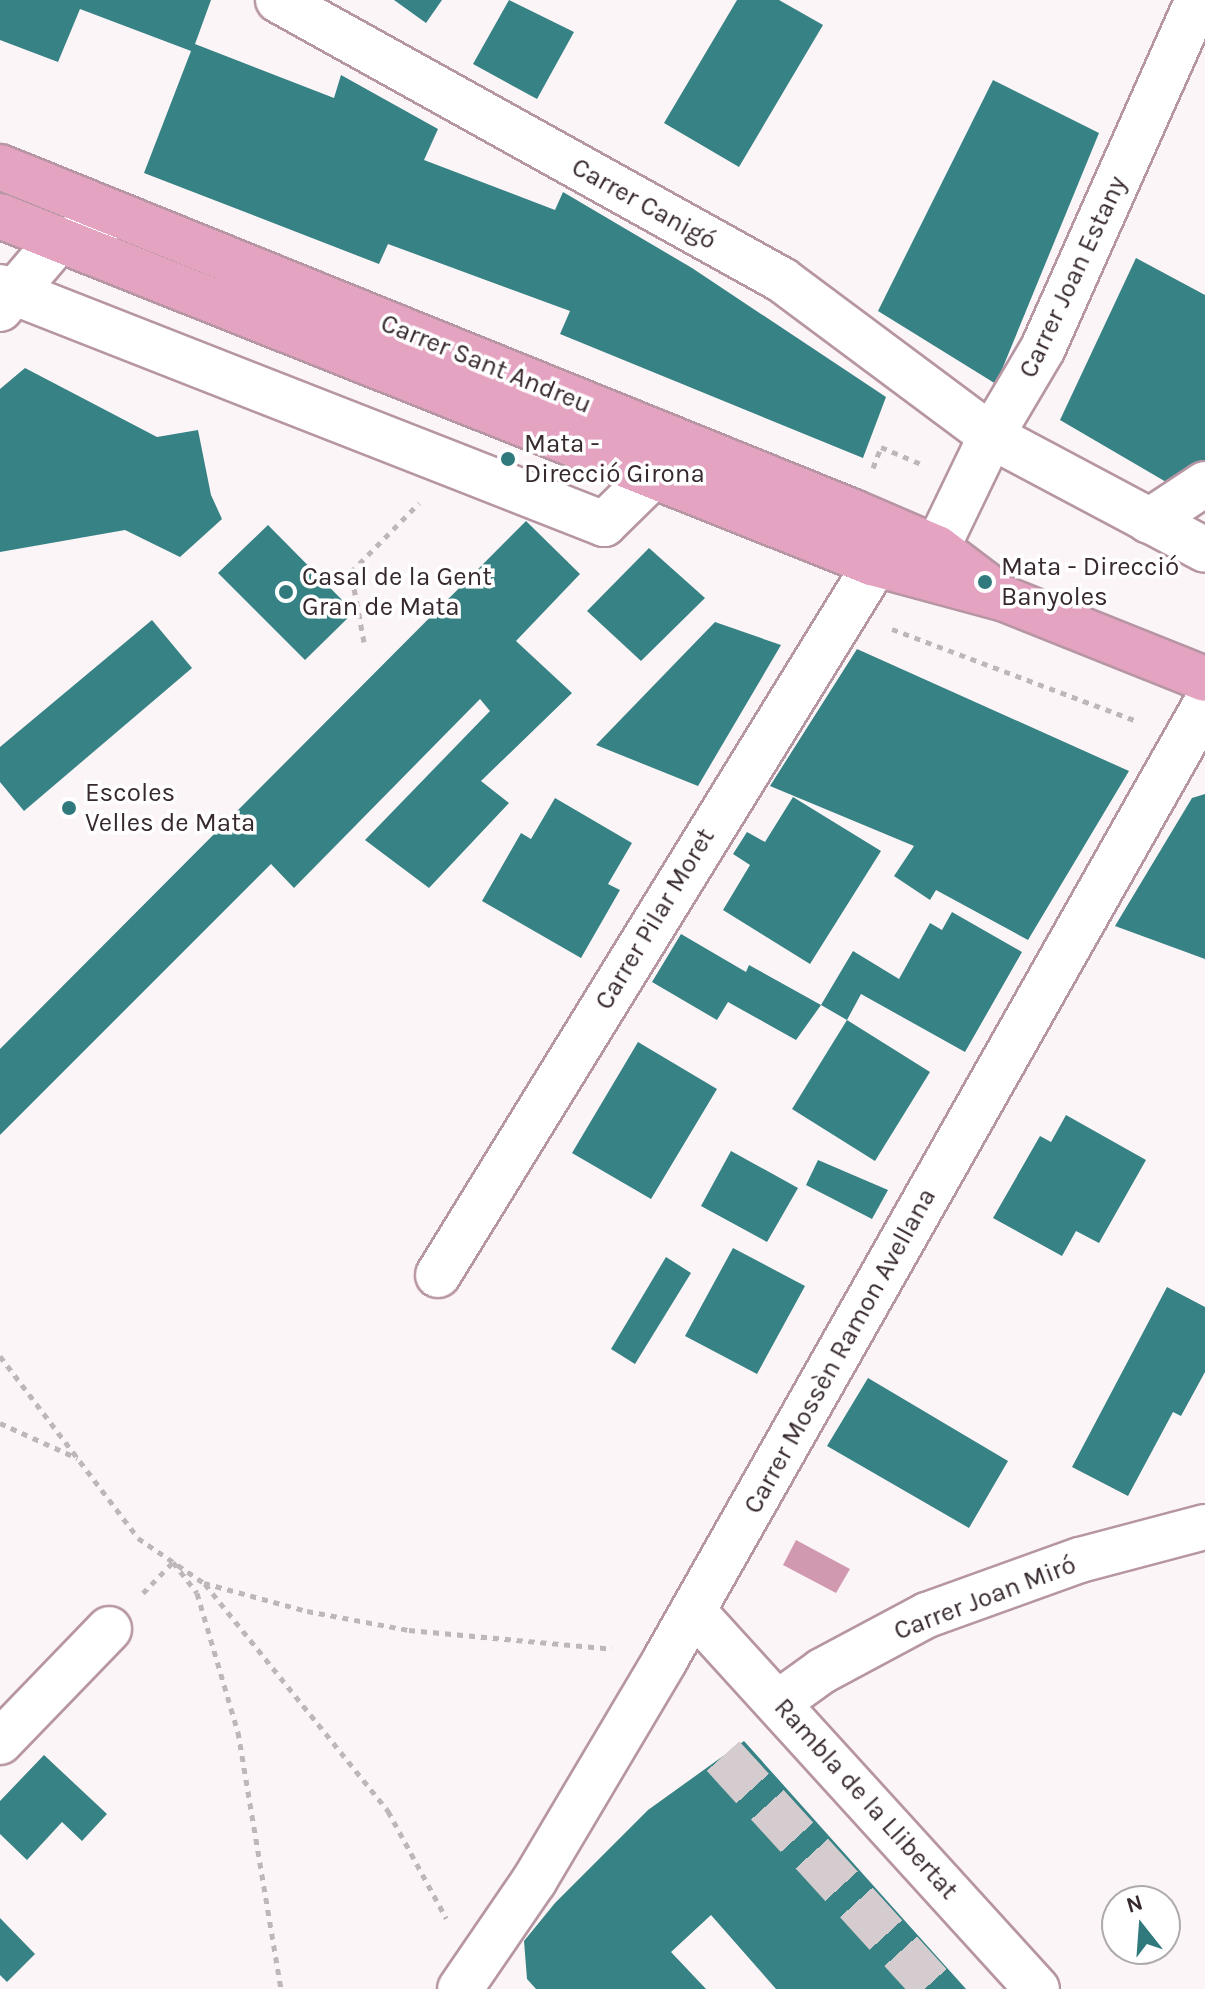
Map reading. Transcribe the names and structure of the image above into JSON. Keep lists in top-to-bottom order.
{
  "streets": {
    "main road": ["Carrer Sant Andreu"],
    "street": [
      "Carrer Canigó",
      "Carrer Joan Estany",
      "Carrer Pilar Moret",
      "Carrer Mossèn Ramon Avellana",
      "Carrer Joan Miró",
      "Rambla de la Llibertat"
    ]
  },
  "crossings": [
    ["Carrer Canigó", "Carrer Joan Estany"],
    ["Carrer Joan Estany", "Carrer Sant Andreu"],
    ["Carrer Sant Andreu", "Carrer Pilar Moret"],
    ["Carrer Mossèn Ramon Avellana", "Rambla de la Llibertat"],
    ["Carrer Joan Miró", "Rambla de la Llibertat"]
  ],
  "places": [
    "Mata - Direcció Girona",
    "Mata - Direcció Banyoles",
    "Casal de la Gent Gran de Mata",
    "Escoles Velles de Mata"
  ],
  "north": "top"
}
